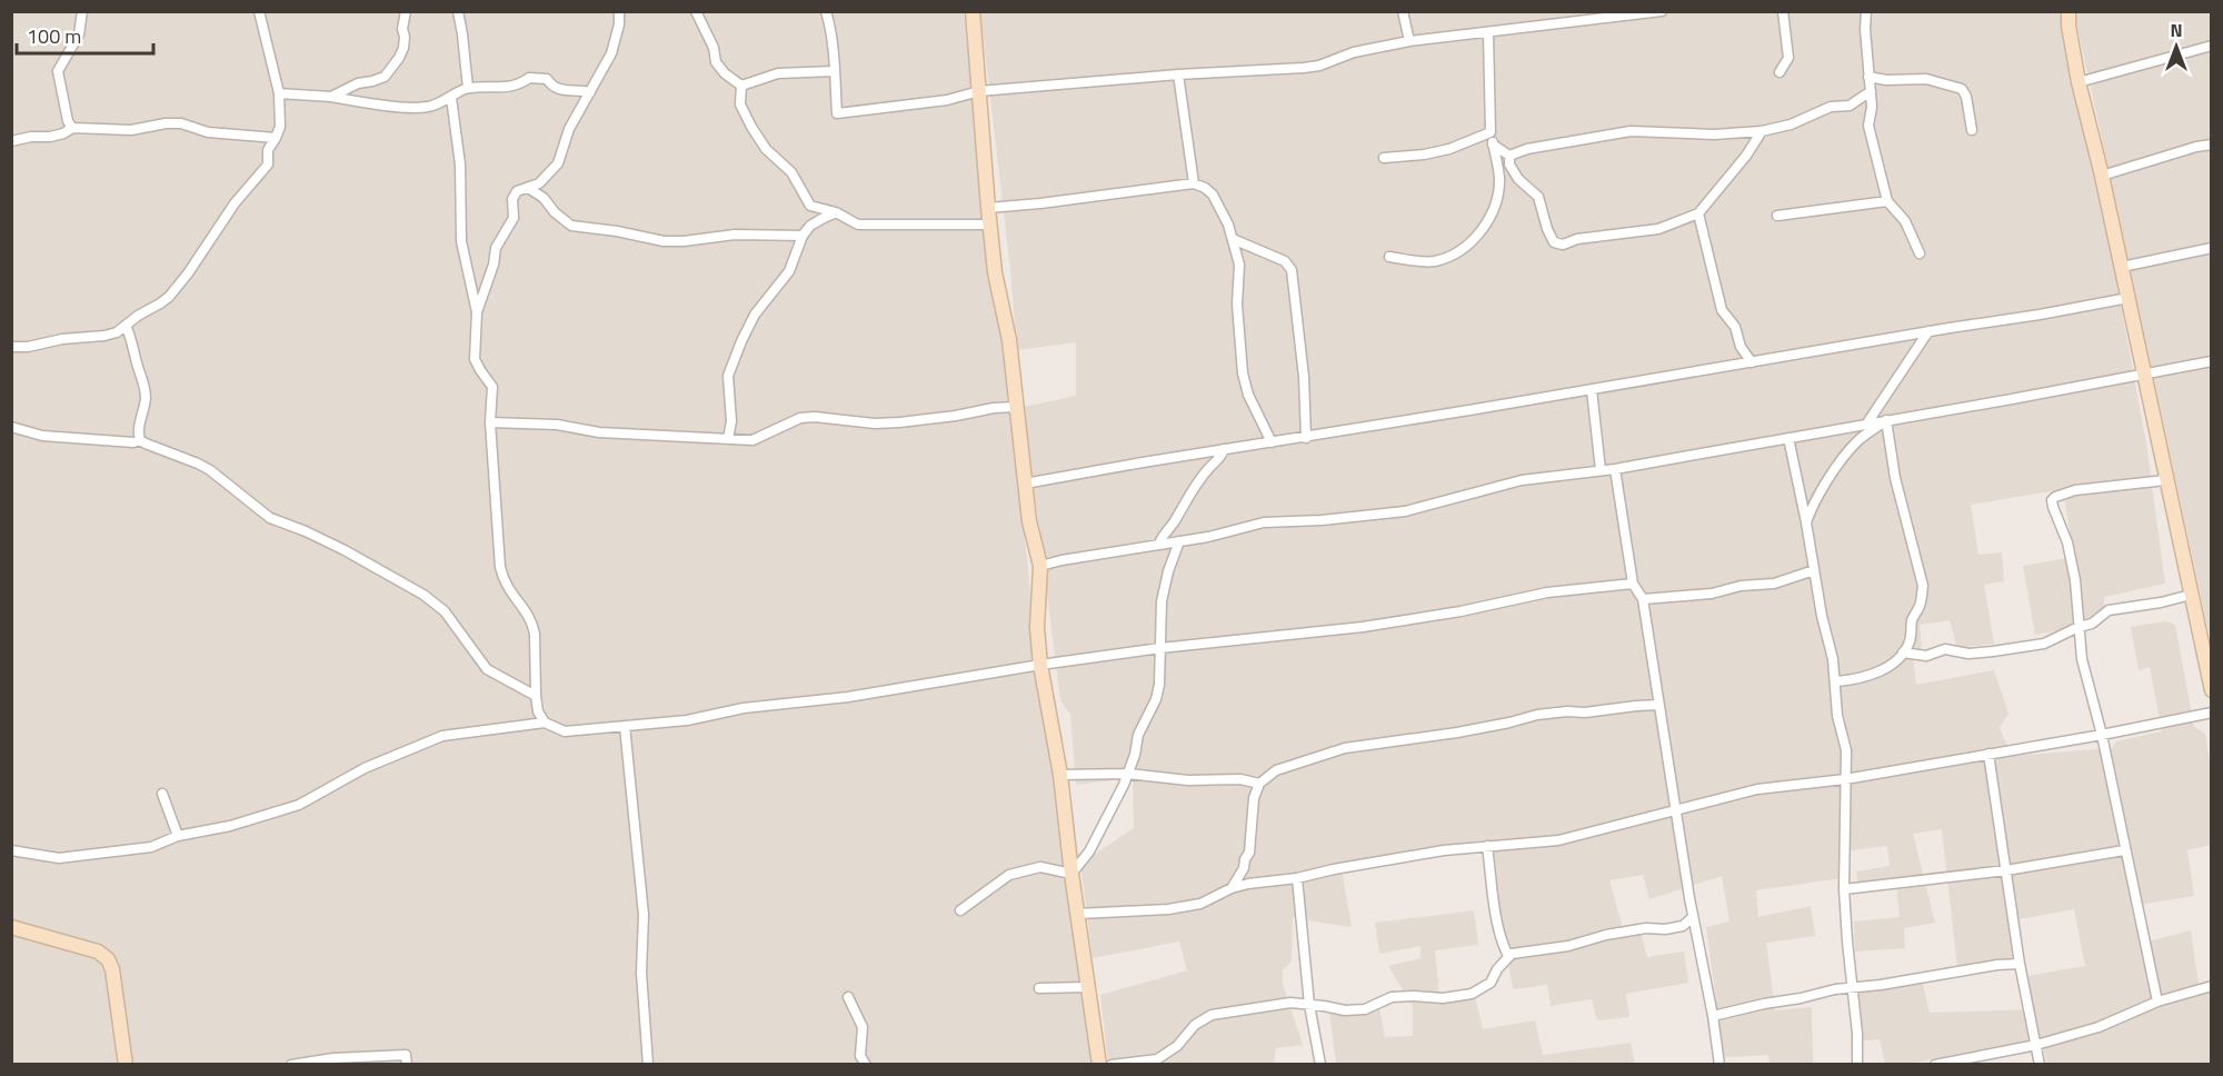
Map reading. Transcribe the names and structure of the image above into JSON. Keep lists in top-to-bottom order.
{
  "scale_bar": "100 m",
  "north": "top"
}
